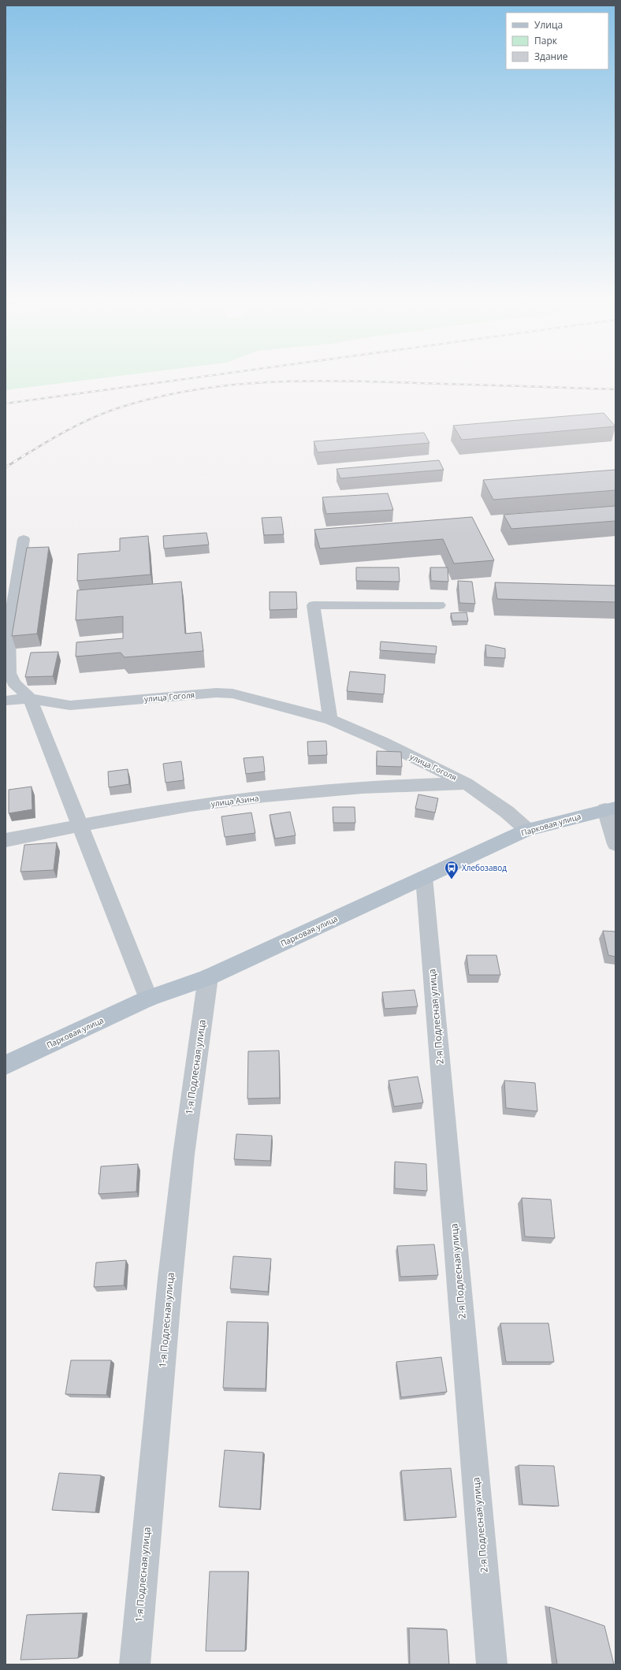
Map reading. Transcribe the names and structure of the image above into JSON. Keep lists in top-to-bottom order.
{
  "streets": {
    "main road": ["Парковая улица"],
    "street": [
      "улица Гоголя",
      "улица Азина",
      "2-я Подлесная улица",
      "1-я Подлесная улица"
    ]
  },
  "crossings": [
    ["улица Гоголя", "улица Азина"],
    ["улица Гоголя", "Парковая улица"],
    ["Парковая улица", "2-я Подлесная улица"],
    ["Парковая улица", "1-я Подлесная улица"]
  ],
  "places": {
    "bus stop": ["Хлебозавод"]
  },
  "legend": ["Улица", "Парк", "Здание"]
}
